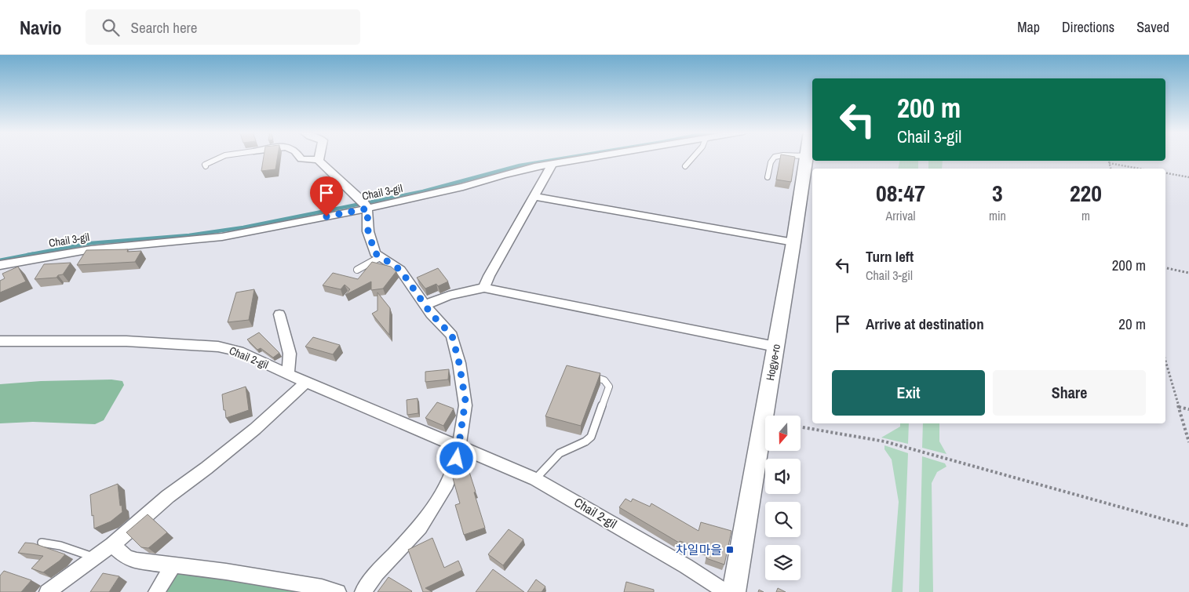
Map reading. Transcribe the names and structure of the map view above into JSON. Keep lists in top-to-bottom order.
{
  "streets": {
    "street": ["Chail 3-gil", "Chail 2-gil", "Hogye-ro"]
  },
  "places": {
    "transit": ["차일마을"]
  },
  "north": "bottom",
  "page": {
    "header": "Navio",
    "search": "Search here",
    "nav": ["Map", "Directions", "Saved"],
    "turn": ["200 m", "Chail 3-gil"],
    "eta": [
      "08:47",
      "Arrival",
      "3",
      "min",
      "220",
      "m"
    ],
    "list": [
      {
        "name": "Turn left",
        "note": "Chail 3-gil",
        "value": "200 m"
      },
      {
        "name": "Arrive at destination",
        "value": "20 m"
      }
    ],
    "buttons": ["Exit", "Share"]
  }
}
